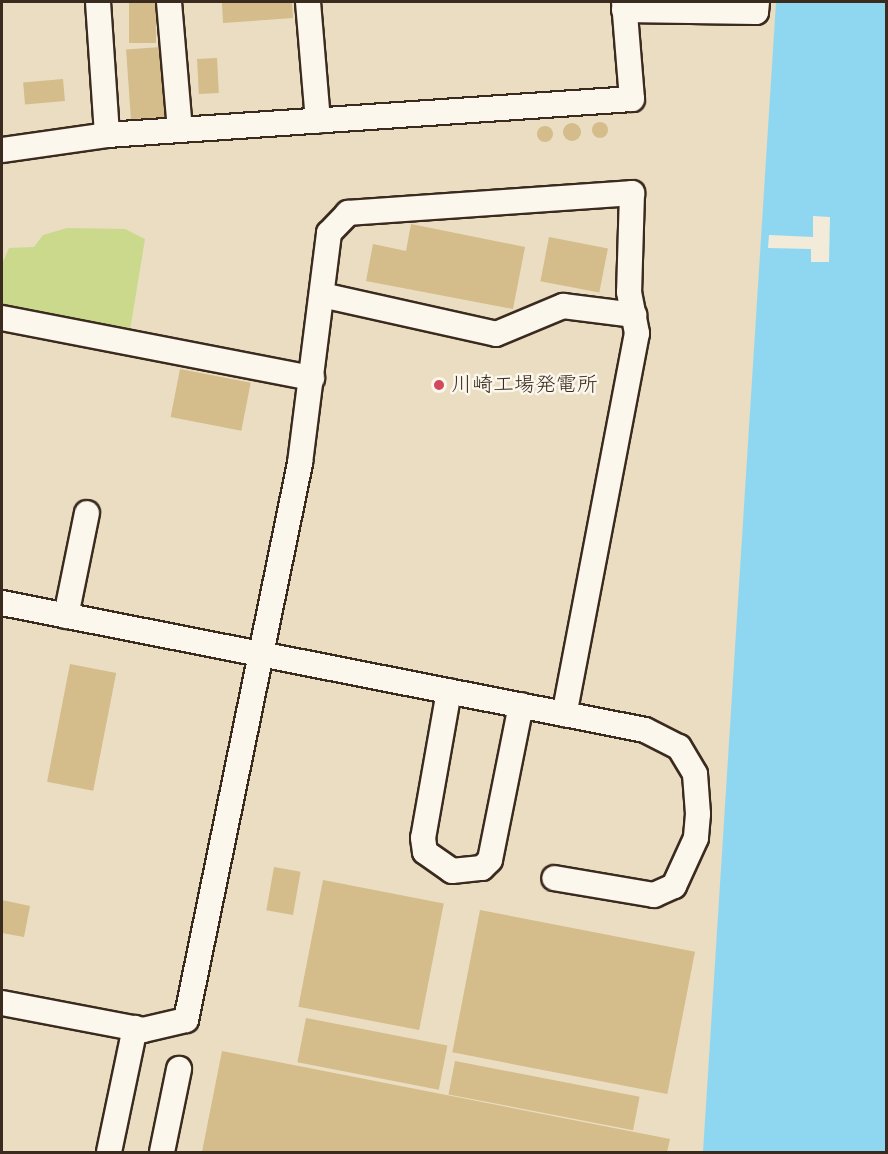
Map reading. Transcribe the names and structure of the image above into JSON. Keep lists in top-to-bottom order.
{
  "places": ["川崎工場発電所"]
}
